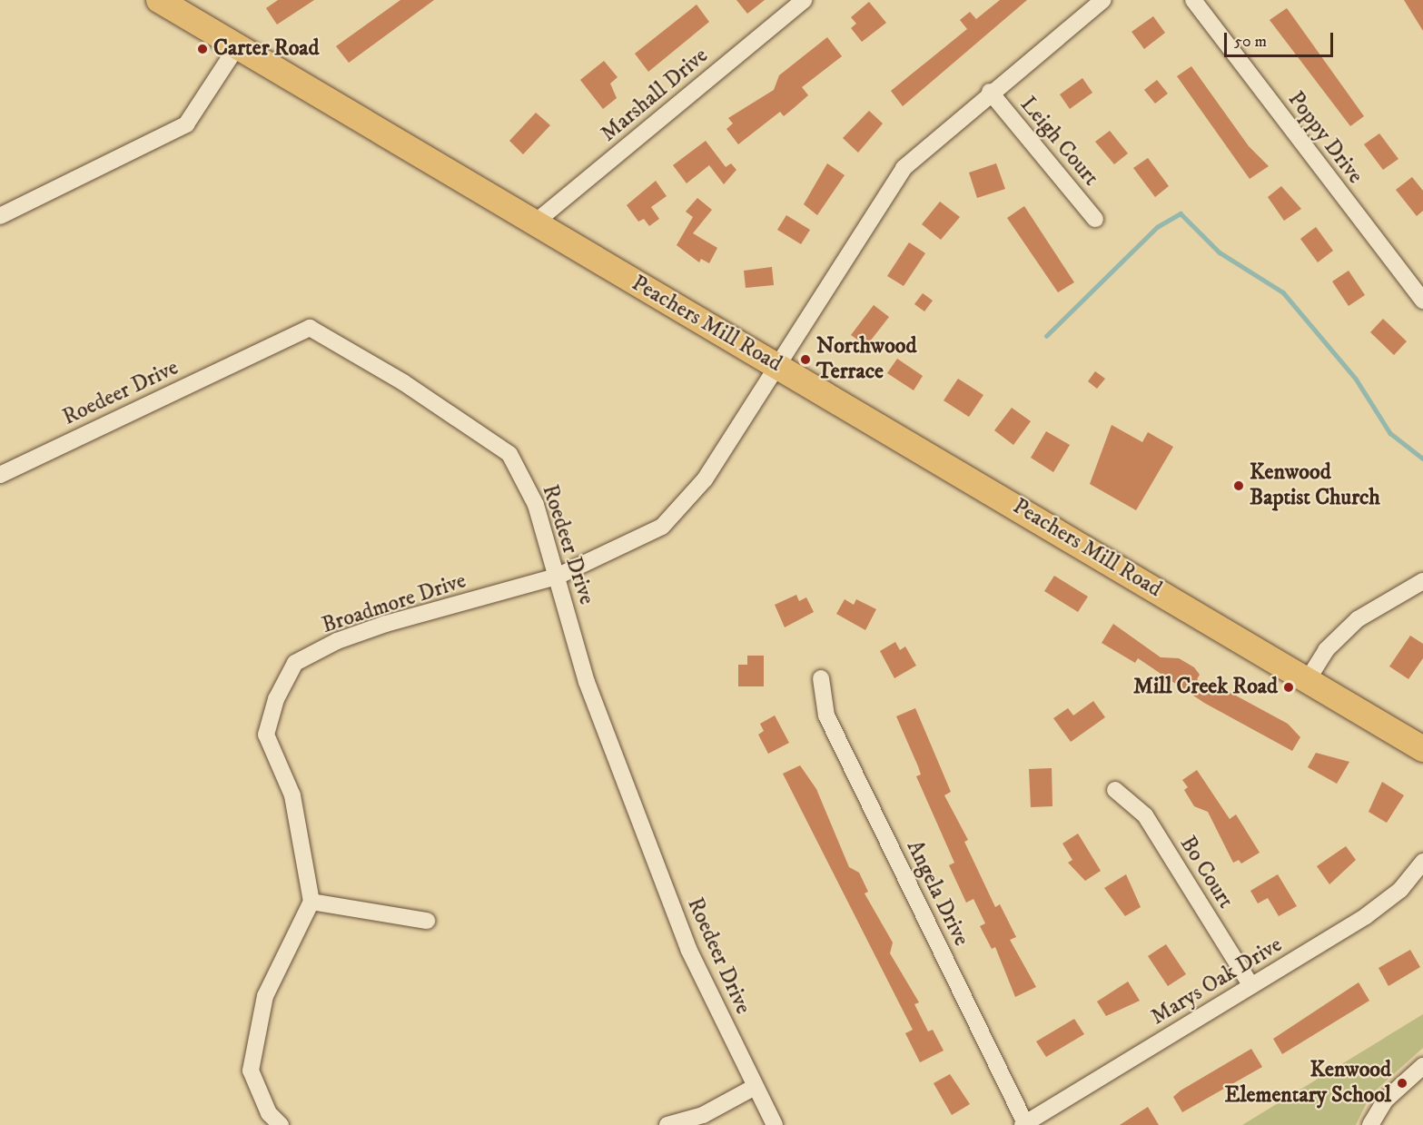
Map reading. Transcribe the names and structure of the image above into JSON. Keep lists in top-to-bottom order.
{
  "streets": {
    "main road": ["Peachers Mill Road"],
    "street": [
      "Marshall Drive",
      "Poppy Drive",
      "Leigh Court",
      "Roedeer Drive",
      "Broadmore Drive",
      "Bo Court",
      "Angela Drive",
      "Marys Oak Drive"
    ]
  },
  "crossings": [
    ["Marshall Drive", "Peachers Mill Road"],
    ["Peachers Mill Road", "Broadmore Drive"],
    ["Roedeer Drive", "Broadmore Drive"],
    ["Bo Court", "Marys Oak Drive"],
    ["Angela Drive", "Marys Oak Drive"]
  ],
  "places": [
    "Carter Road",
    "Northwood Terrace",
    "Kenwood Baptist Church",
    "Mill Creek Road",
    "Kenwood Elementary School"
  ],
  "scale_bar": "50 m"
}
